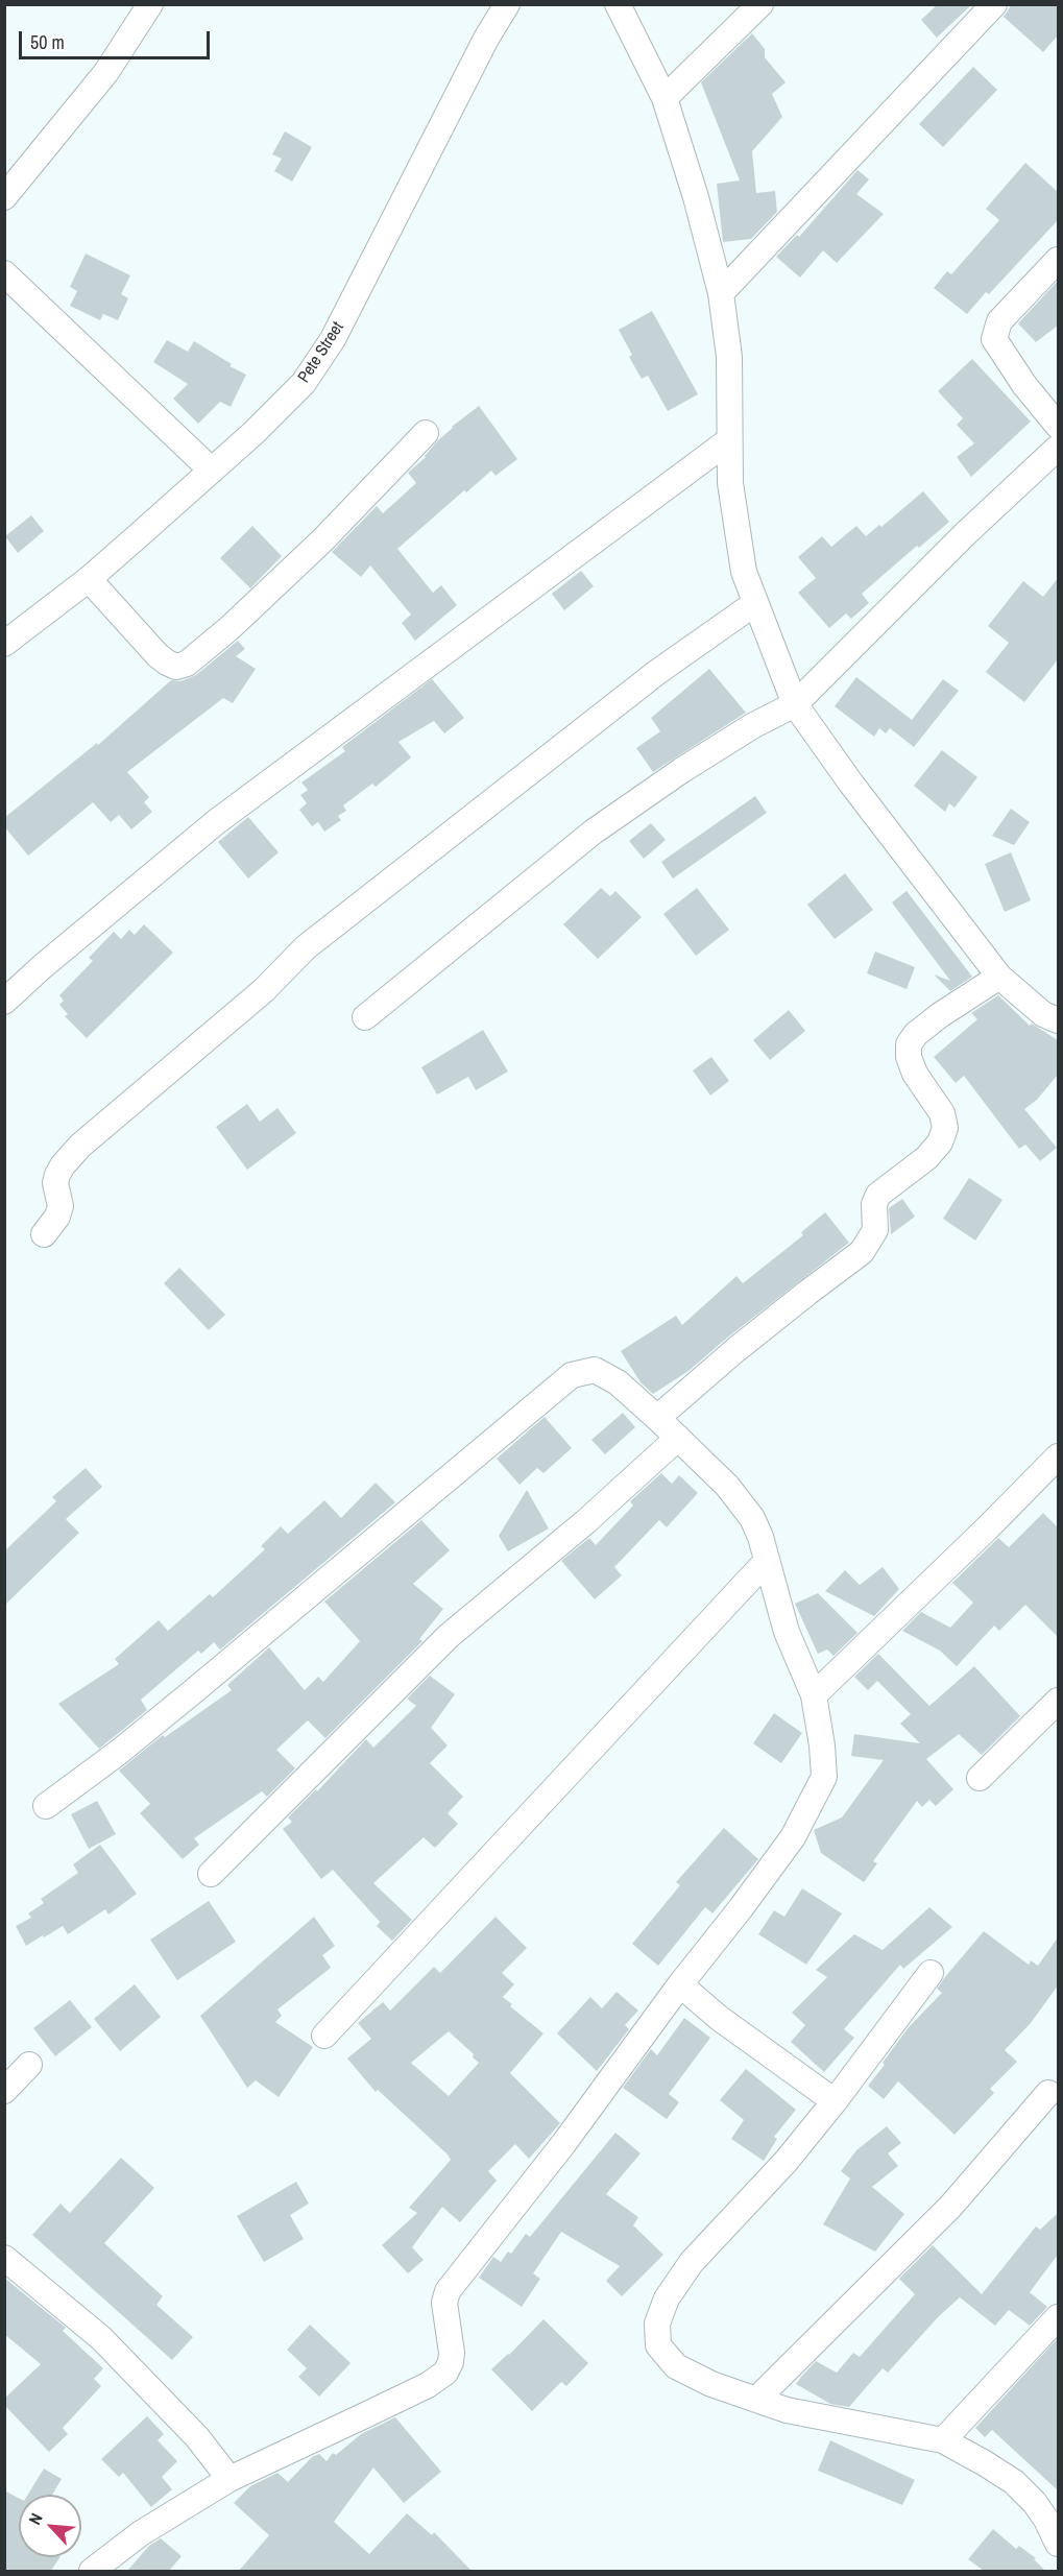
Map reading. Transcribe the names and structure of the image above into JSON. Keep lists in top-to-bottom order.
{
  "streets": {
    "street": ["Pete Street"]
  },
  "scale_bar": "50 m",
  "north": "top left"
}
